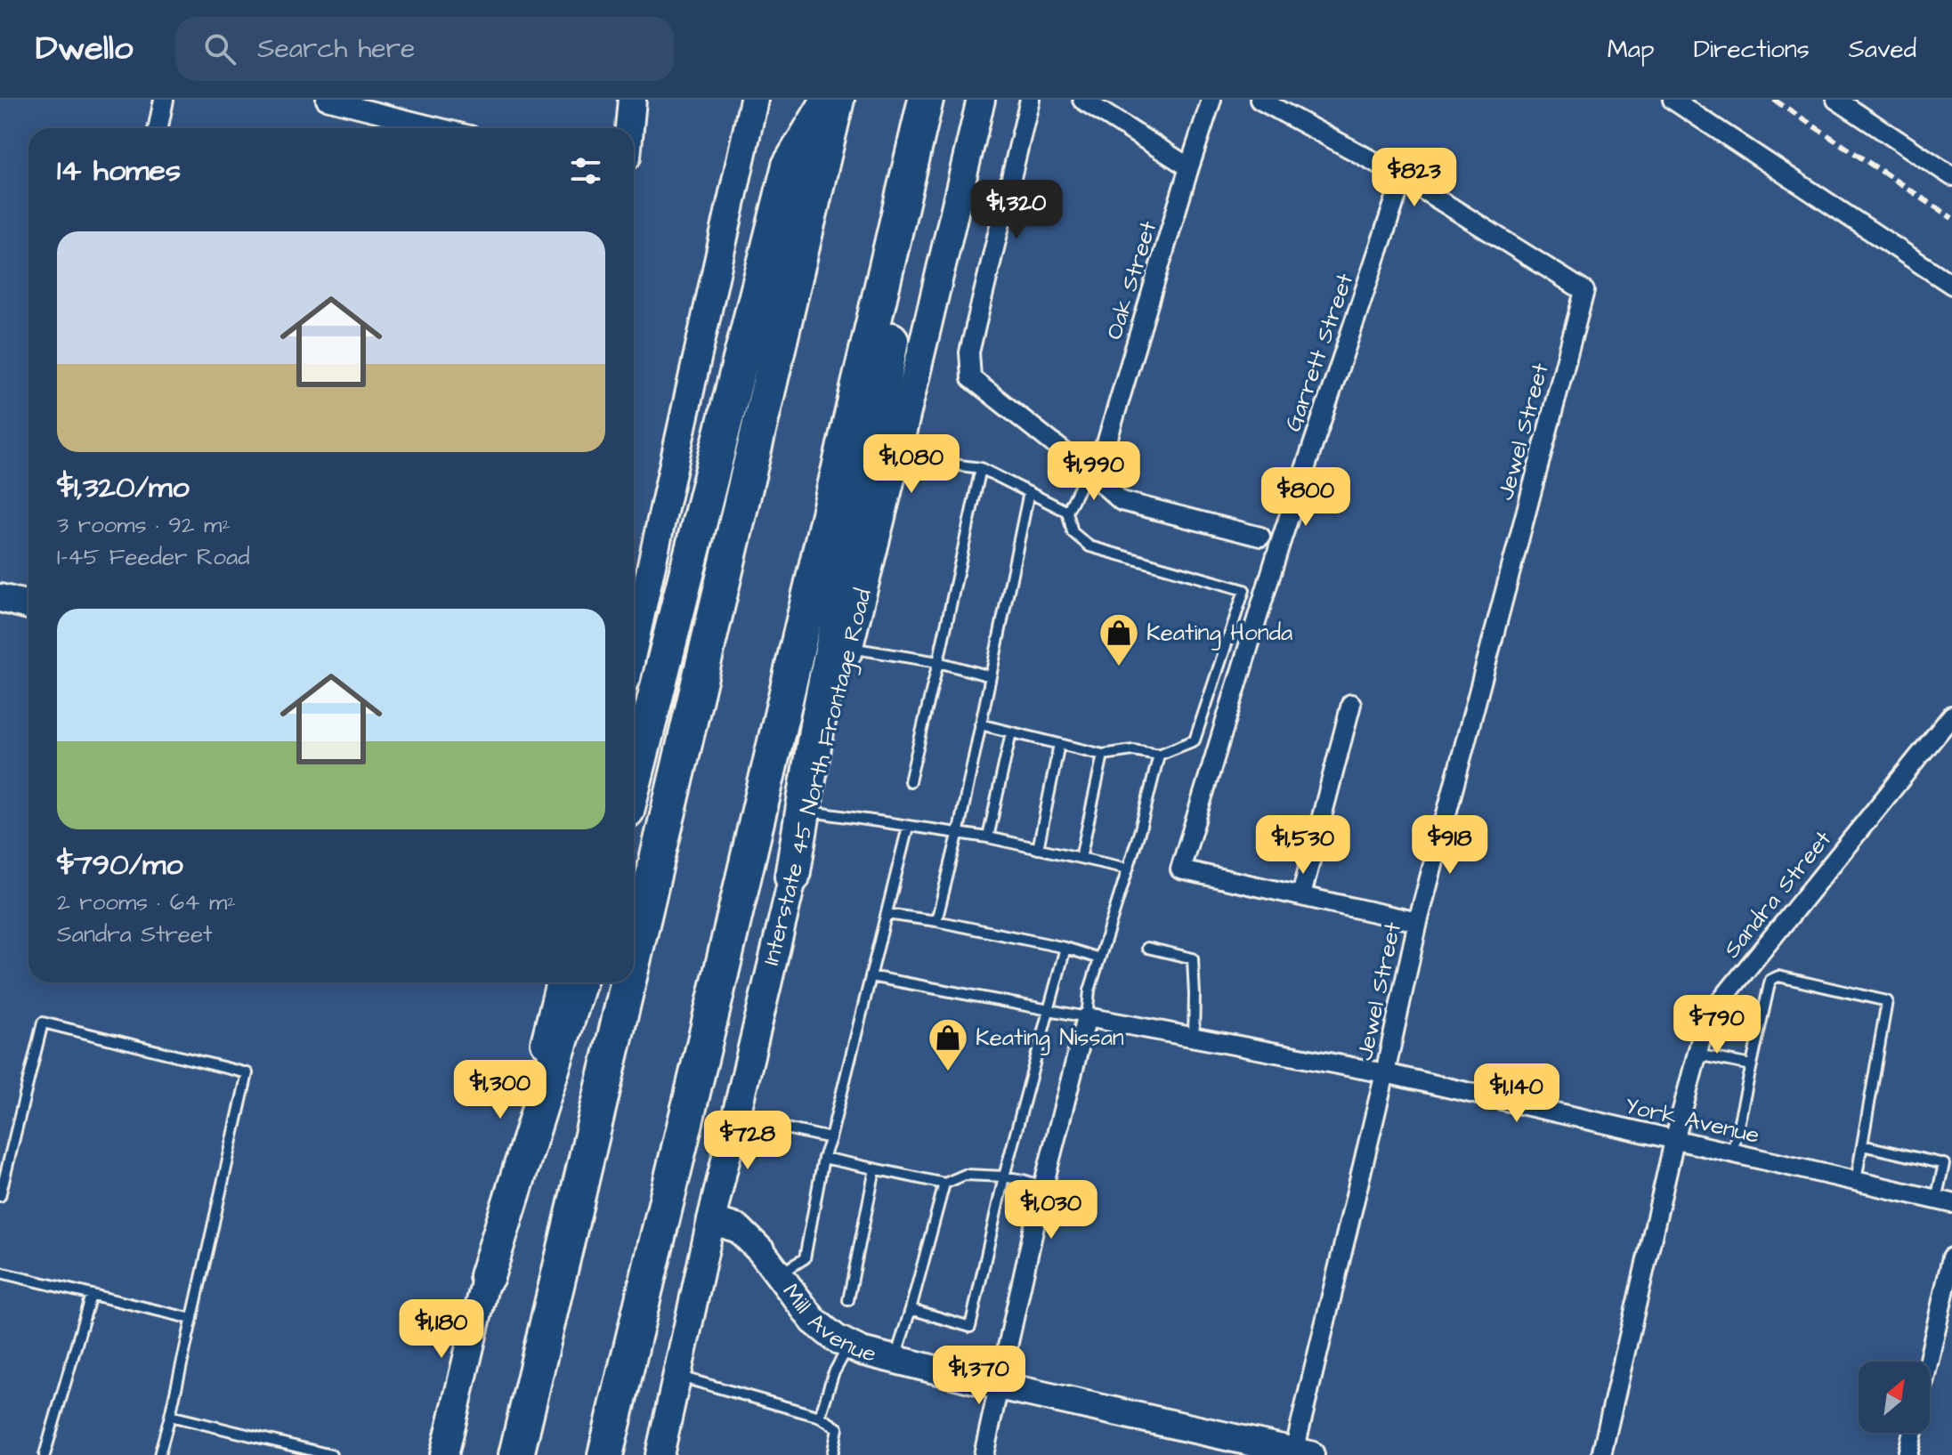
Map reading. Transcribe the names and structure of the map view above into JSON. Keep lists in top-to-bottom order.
{
  "streets": {
    "main road": ["Interstate 45 North Frontage Road", "Mill Avenue"],
    "street": [
      "Oak Street",
      "Garrett Street",
      "Jewel Street",
      "Sandra Street",
      "York Avenue"
    ]
  },
  "crossings": [
    ["Garrett Street", "Jewel Street"],
    ["Jewel Street", "York Avenue"],
    ["Jewel Street", "Mill Avenue"],
    ["Interstate 45 North Frontage Road", "Mill Avenue"],
    ["Sandra Street", "York Avenue"]
  ],
  "places": {
    "shop": ["Keating Honda", "Keating Nissan"]
  },
  "north": "top right",
  "page": {
    "header": "Dwello",
    "search": "Search here",
    "nav": ["Map", "Directions", "Saved"],
    "heading": "14 homes",
    "price": [
      "$823",
      "$1,320",
      "$1,080",
      "$1,990",
      "$800",
      "$1,530",
      "$918",
      "$790",
      "$1,300",
      "$1,140",
      "$728",
      "$1,030",
      "$1,180",
      "$1,370"
    ],
    "list": [
      {
        "name": "$1,320/mo",
        "note": "3 rooms · 92 m² · I-45 Feeder Road"
      },
      {
        "name": "$790/mo",
        "note": "2 rooms · 64 m² · Sandra Street"
      }
    ]
  }
}
